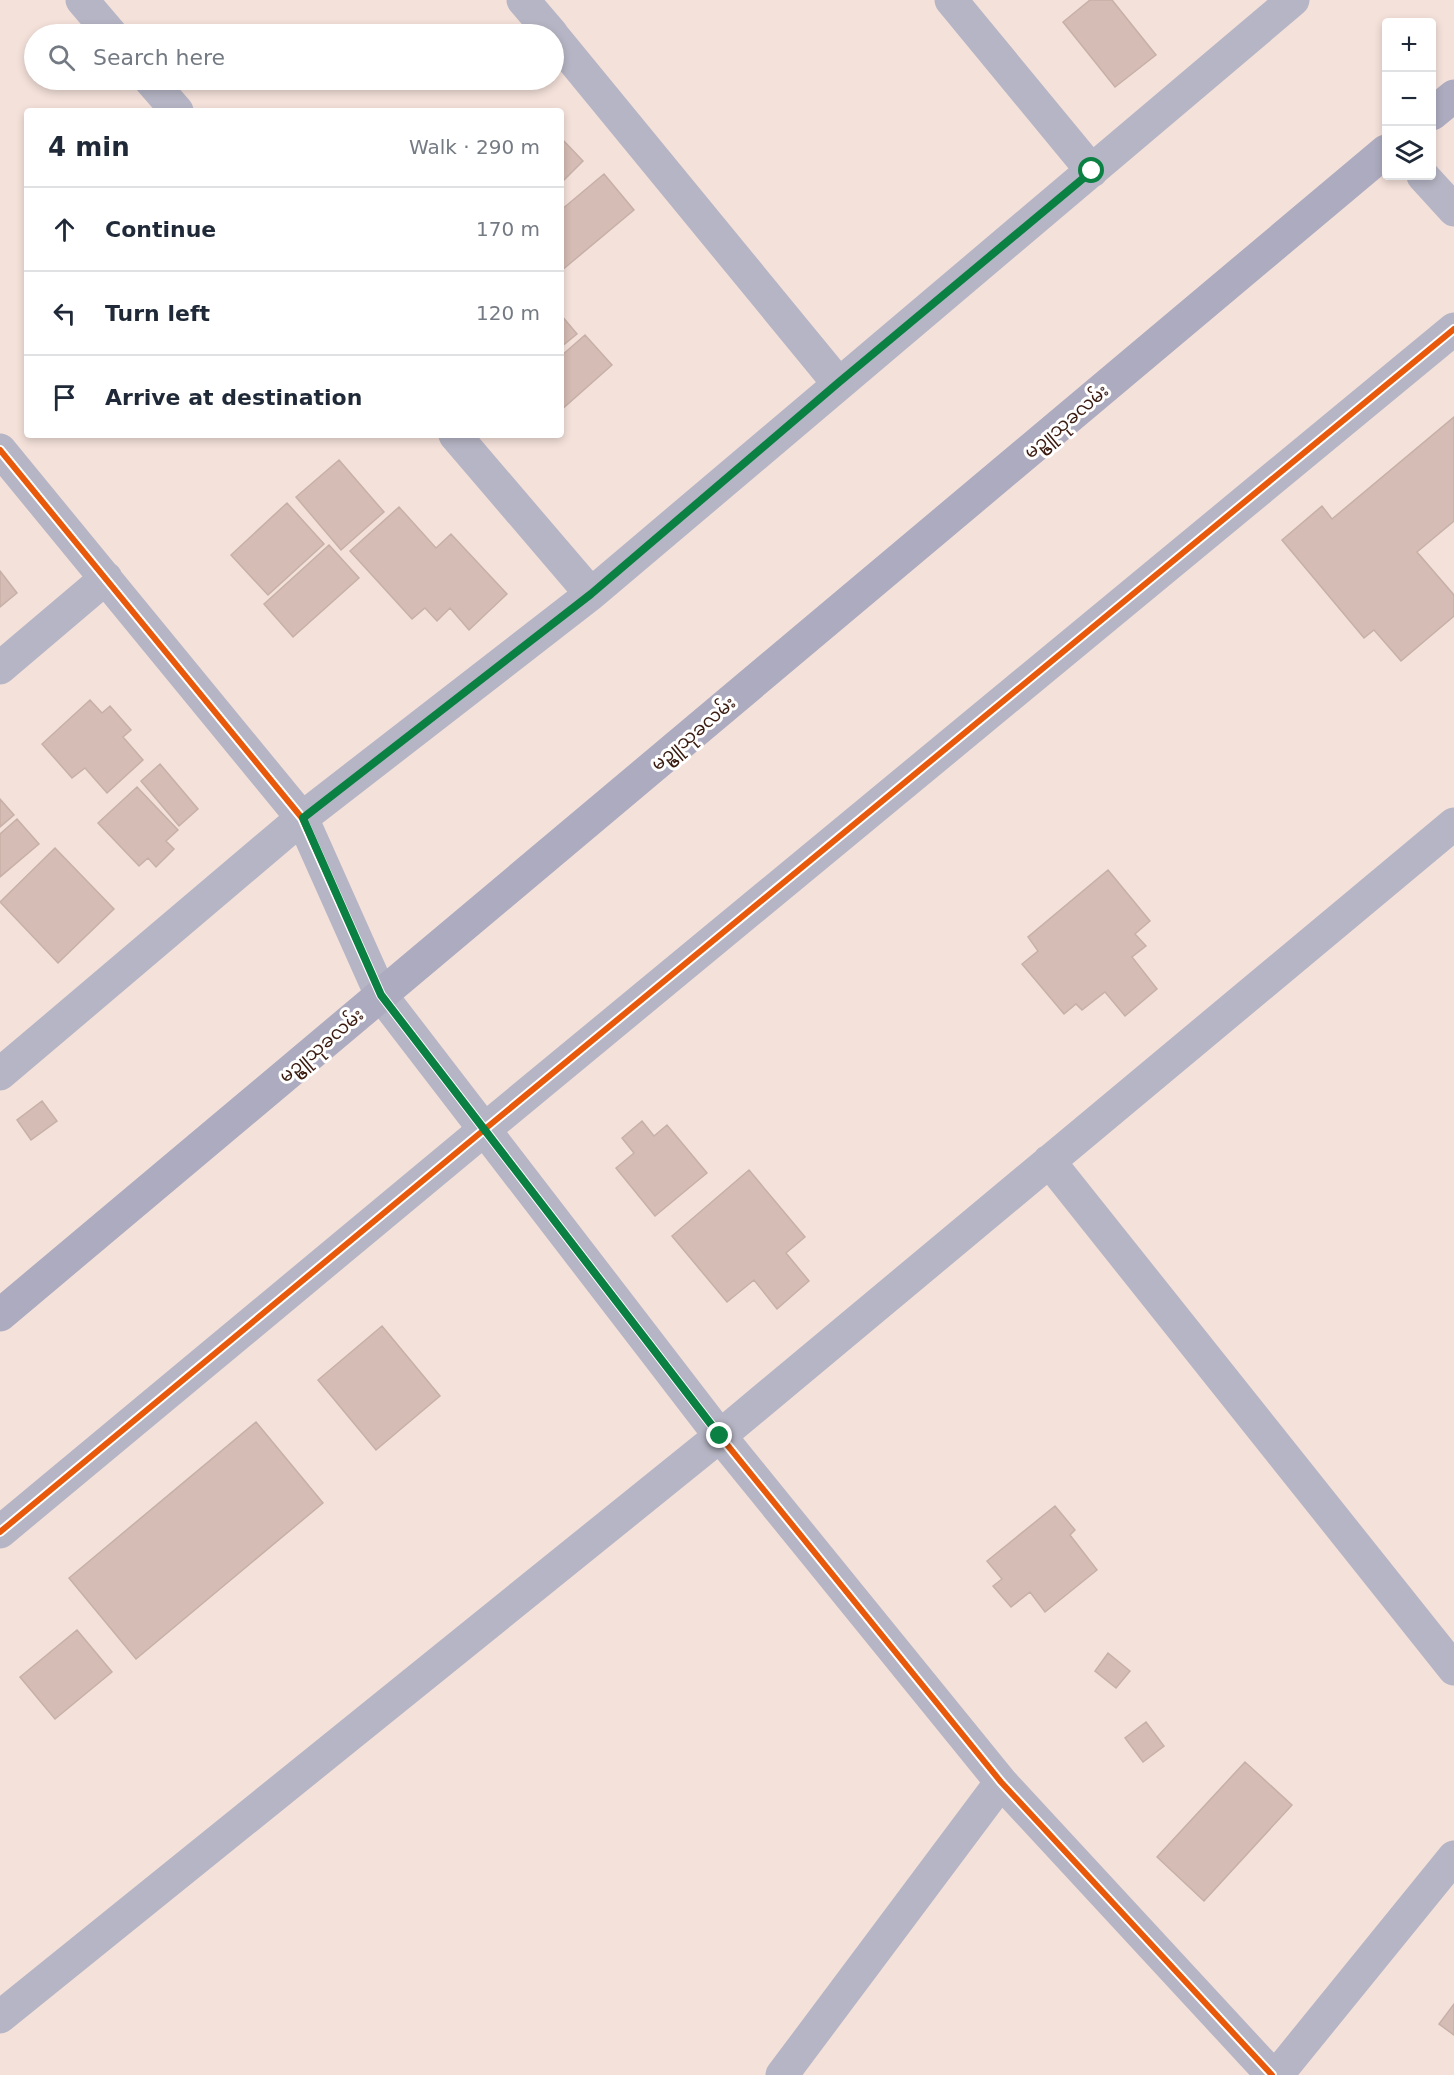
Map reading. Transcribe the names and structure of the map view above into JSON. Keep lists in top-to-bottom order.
{
  "streets": {
    "street": ["မဥ္ဇူသုခလမ်း"]
  },
  "page": {
    "map_buttons": ["+", "−"],
    "search": "Search here",
    "heading": ["4 min", "Walk · 290 m"],
    "list": [
      ["Continue", "170 m"],
      ["Turn left", "120 m"],
      "Arrive at destination"
    ]
  }
}
